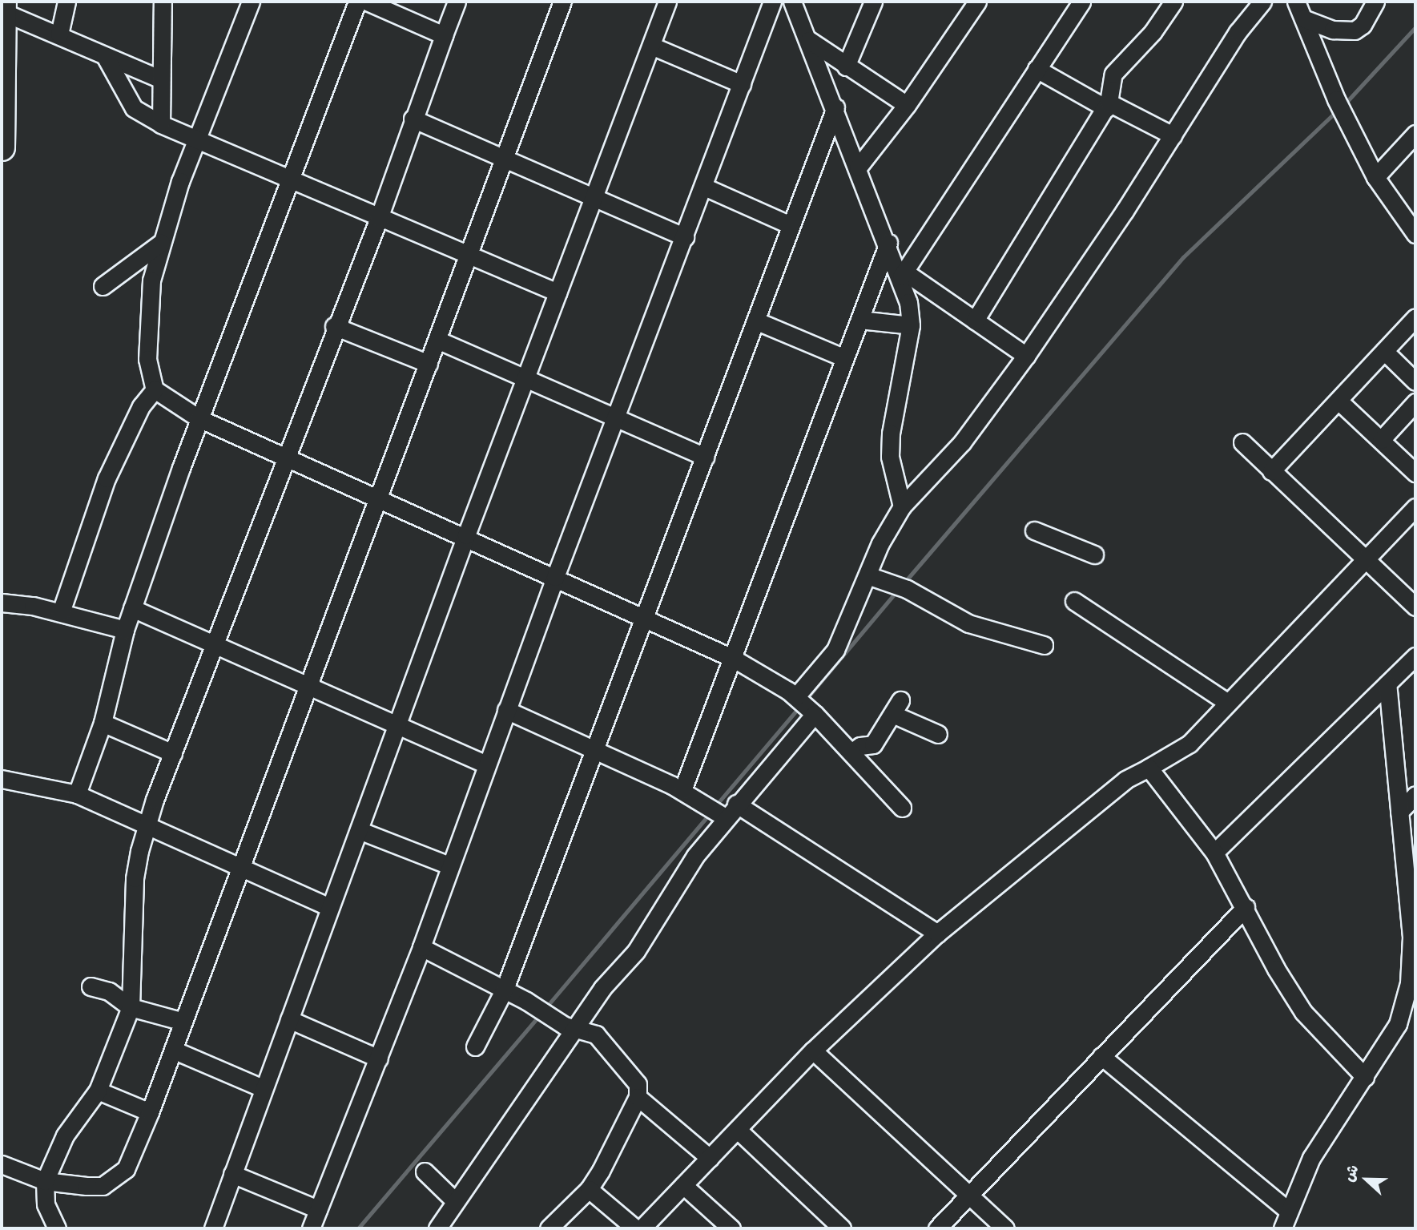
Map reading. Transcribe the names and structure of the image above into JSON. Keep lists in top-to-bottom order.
{
  "north": "left"
}
